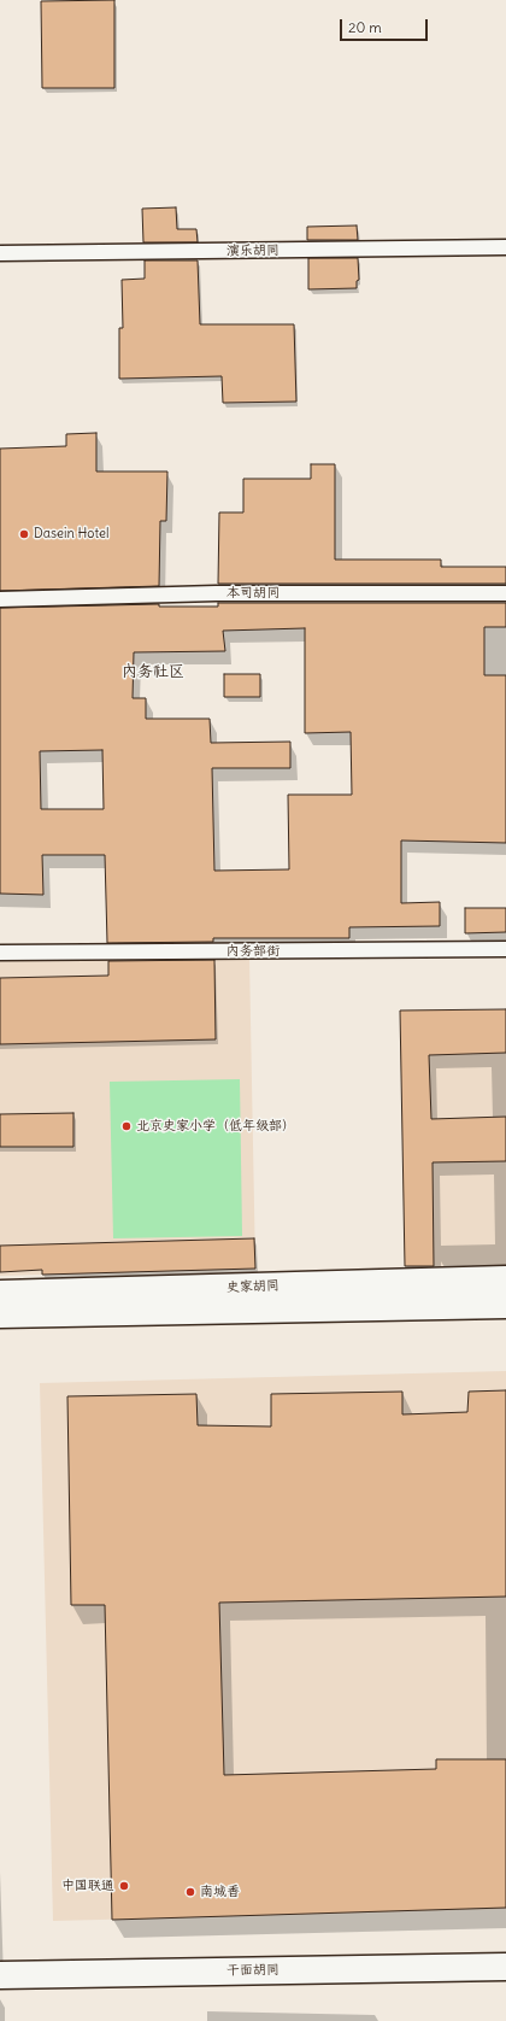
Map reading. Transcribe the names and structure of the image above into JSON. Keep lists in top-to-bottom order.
{
  "streets": {
    "street": ["史家胡同", "干面胡同"],
    "lane": ["演乐胡同", "本司胡同", "内务部街"]
  },
  "districts": ["内务社区"],
  "places": [
    "Dasein Hotel",
    "北京史家小学（低年级部）",
    "中国联通",
    "南城香"
  ],
  "scale_bar": "20 m"
}
